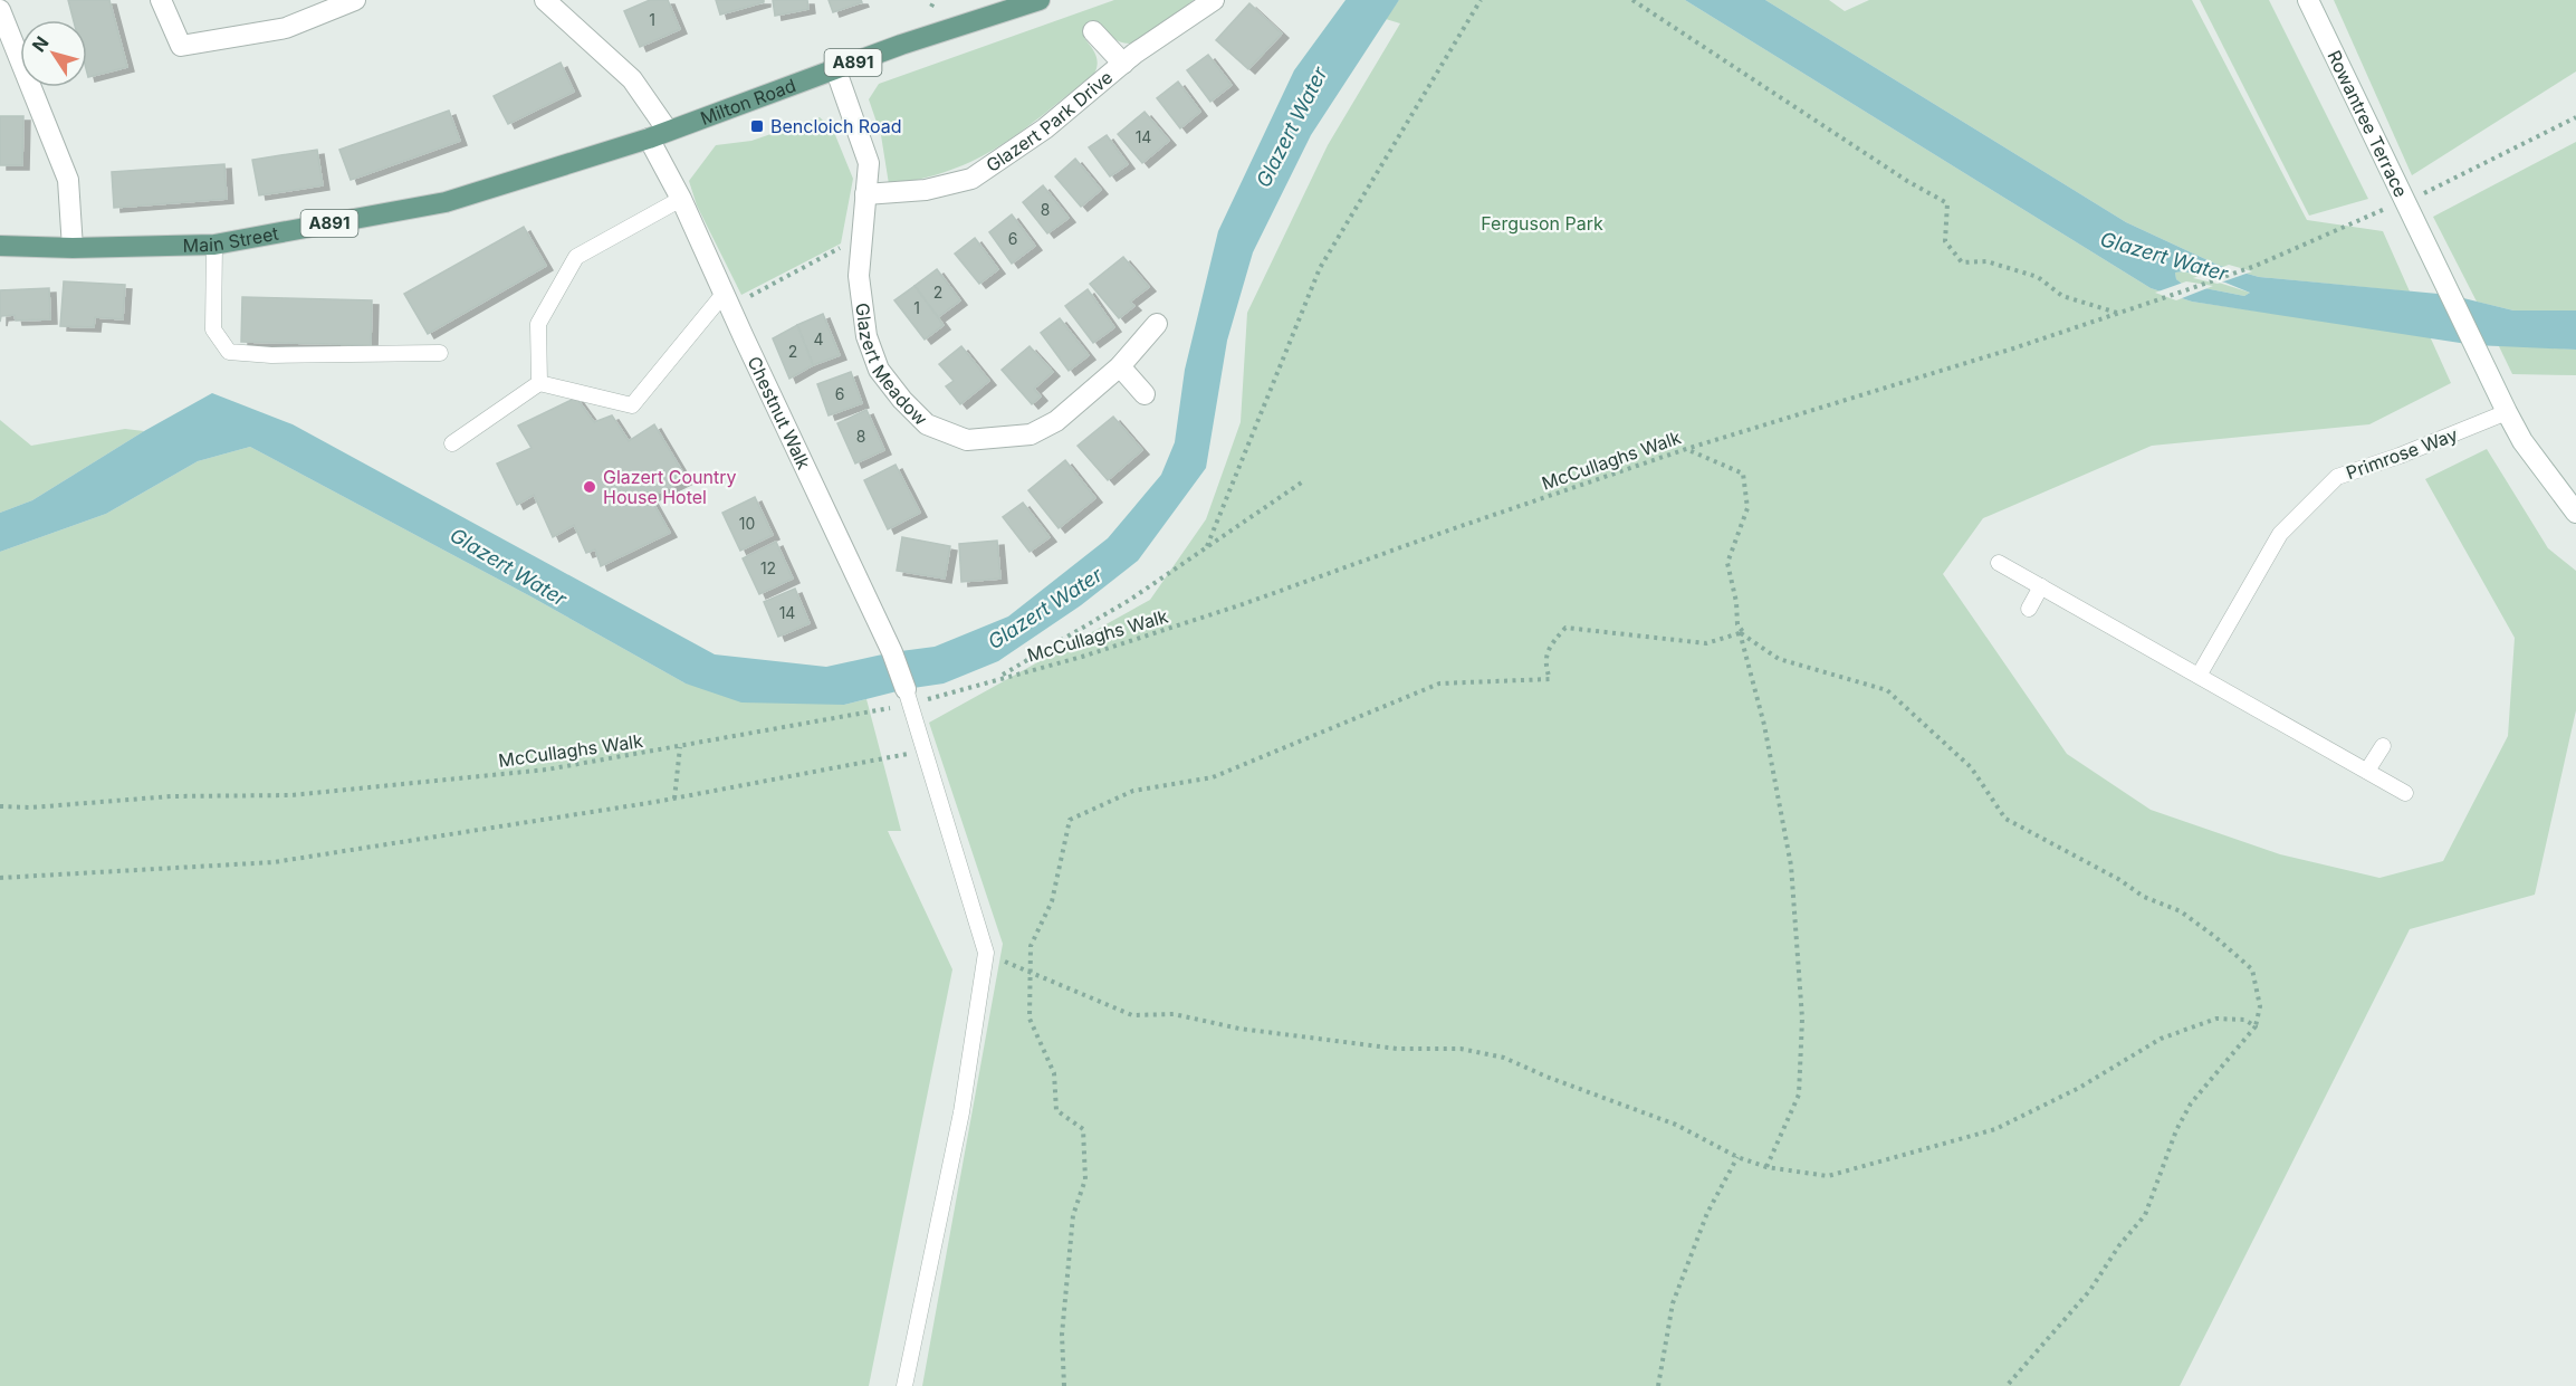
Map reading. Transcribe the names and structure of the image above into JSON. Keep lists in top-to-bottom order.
{
  "streets": {
    "main road": ["A891", "Milton Road", "Main Street"],
    "street": [
      "Glazert Park Drive",
      "Rowantree Terrace",
      "Glazert Meadow",
      "Chestnut Walk"
    ],
    "lane": ["Primrose Way"],
    "path": ["McCullaghs Walk"]
  },
  "crossings": [
    ["Milton Road", "Main Street"],
    ["Milton Road", "Glazert Meadow"],
    ["Milton Road", "Chestnut Walk"],
    ["Glazert Park Drive", "Glazert Meadow"],
    ["Rowantree Terrace", "Primrose Way"],
    ["Main Street", "Chestnut Walk"],
    ["Chestnut Walk", "McCullaghs Walk"]
  ],
  "water": ["Glazert Water"],
  "parks": ["Ferguson Park"],
  "places": {
    "transit": ["Bencloich Road"],
    "other": ["Glazert Country House Hotel"]
  },
  "house_numbers": [
    "1",
    "14",
    "8",
    "6",
    "2",
    "1",
    "4",
    "2",
    "6",
    "8",
    "10",
    "12",
    "14"
  ],
  "north": "top left"
}
